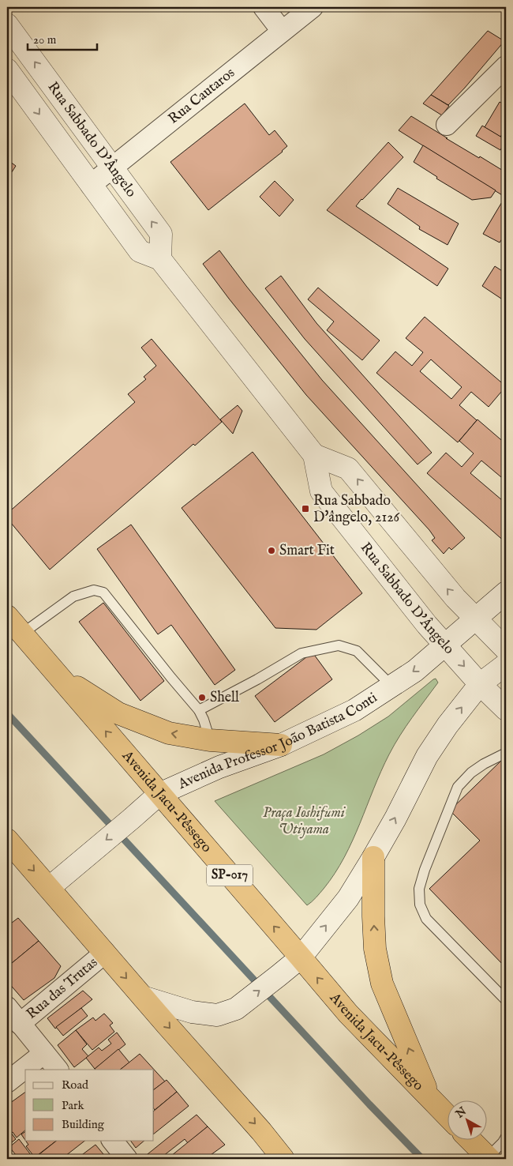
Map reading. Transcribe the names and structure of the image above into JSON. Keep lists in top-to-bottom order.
{
  "streets": {
    "highway": ["Avenida Jacu-Pêssego", "SP-017"],
    "street": [
      "Rua Cautaros",
      "Rua Sabbado D'Ângelo",
      "Avenida Professor João Batista Conti",
      "Rua das Trutas"
    ]
  },
  "crossings": [
    ["Rua Cautaros", "Rua Sabbado D'Ângelo"],
    ["Rua Sabbado D'Ângelo", "Avenida Professor João Batista Conti"],
    ["Avenida Professor João Batista Conti", "Avenida Jacu-Pêssego"]
  ],
  "parks": ["Praça Ioshifumi Utiyama"],
  "places": {
    "transit": ["Rua Sabbado D'ângelo, 2126"],
    "other": ["Smart Fit", "Shell"]
  },
  "legend": ["Road", "Park", "Building"],
  "scale_bar": "20 m",
  "north": "top left"
}
